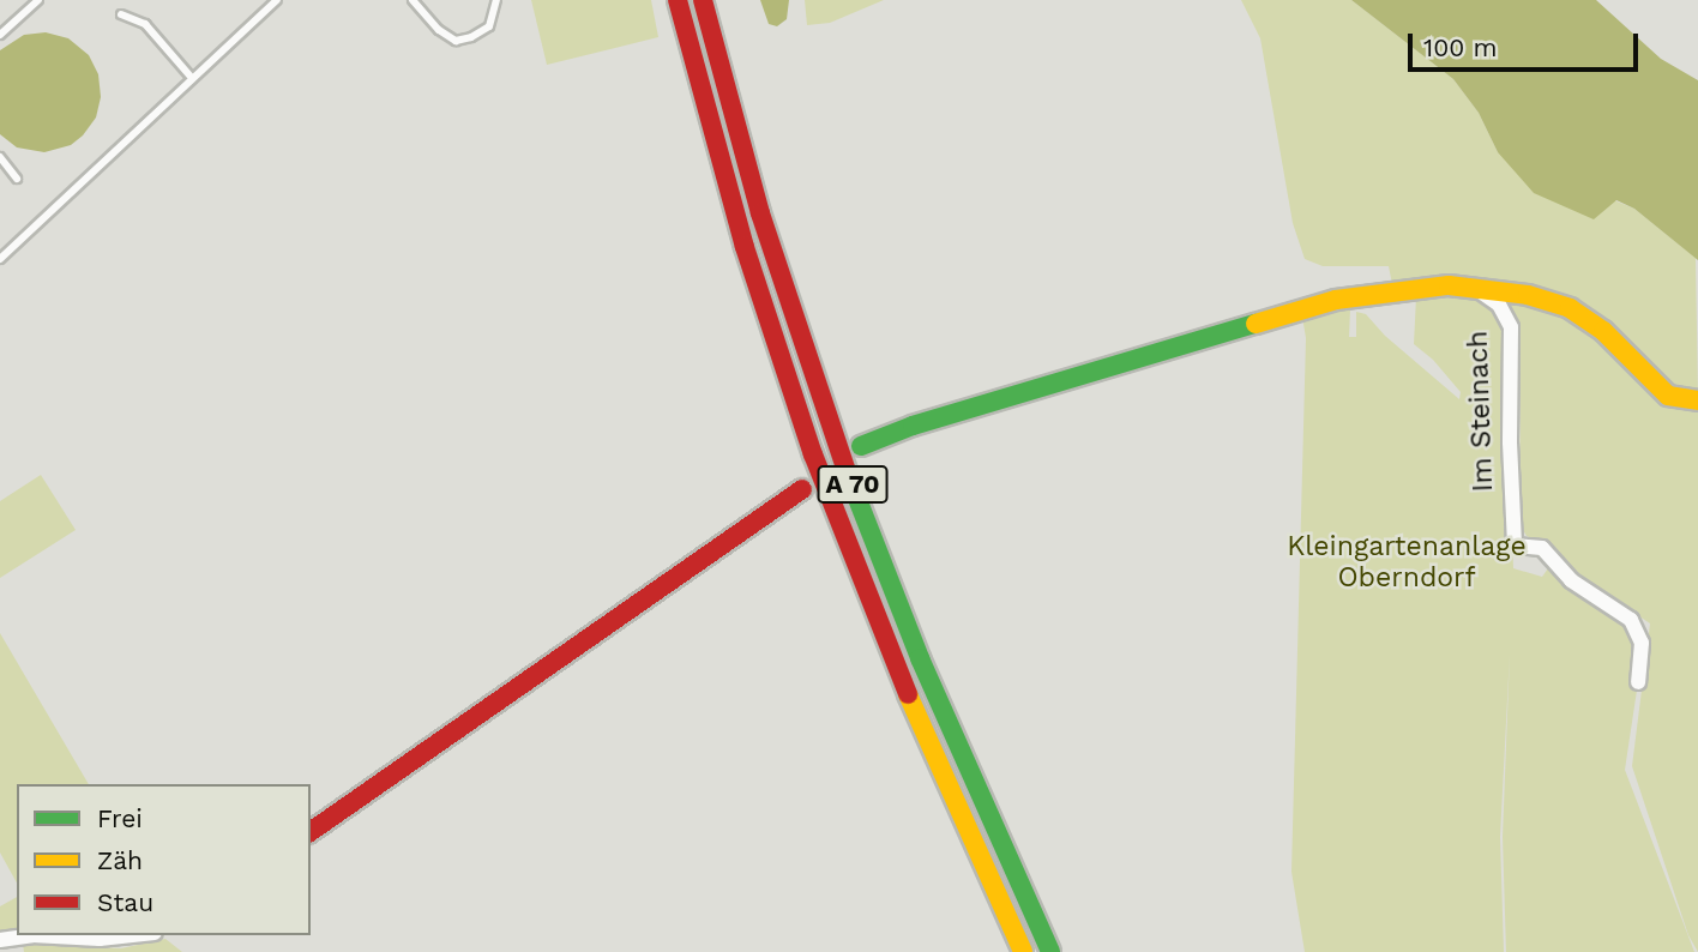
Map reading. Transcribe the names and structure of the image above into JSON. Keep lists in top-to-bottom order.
{
  "streets": {
    "main road": ["Im Steinach", "A 70"]
  },
  "parks": ["Kleingartenanlage Oberndorf"],
  "legend": ["Frei", "Zäh", "Stau"],
  "scale_bar": "100 m"
}
